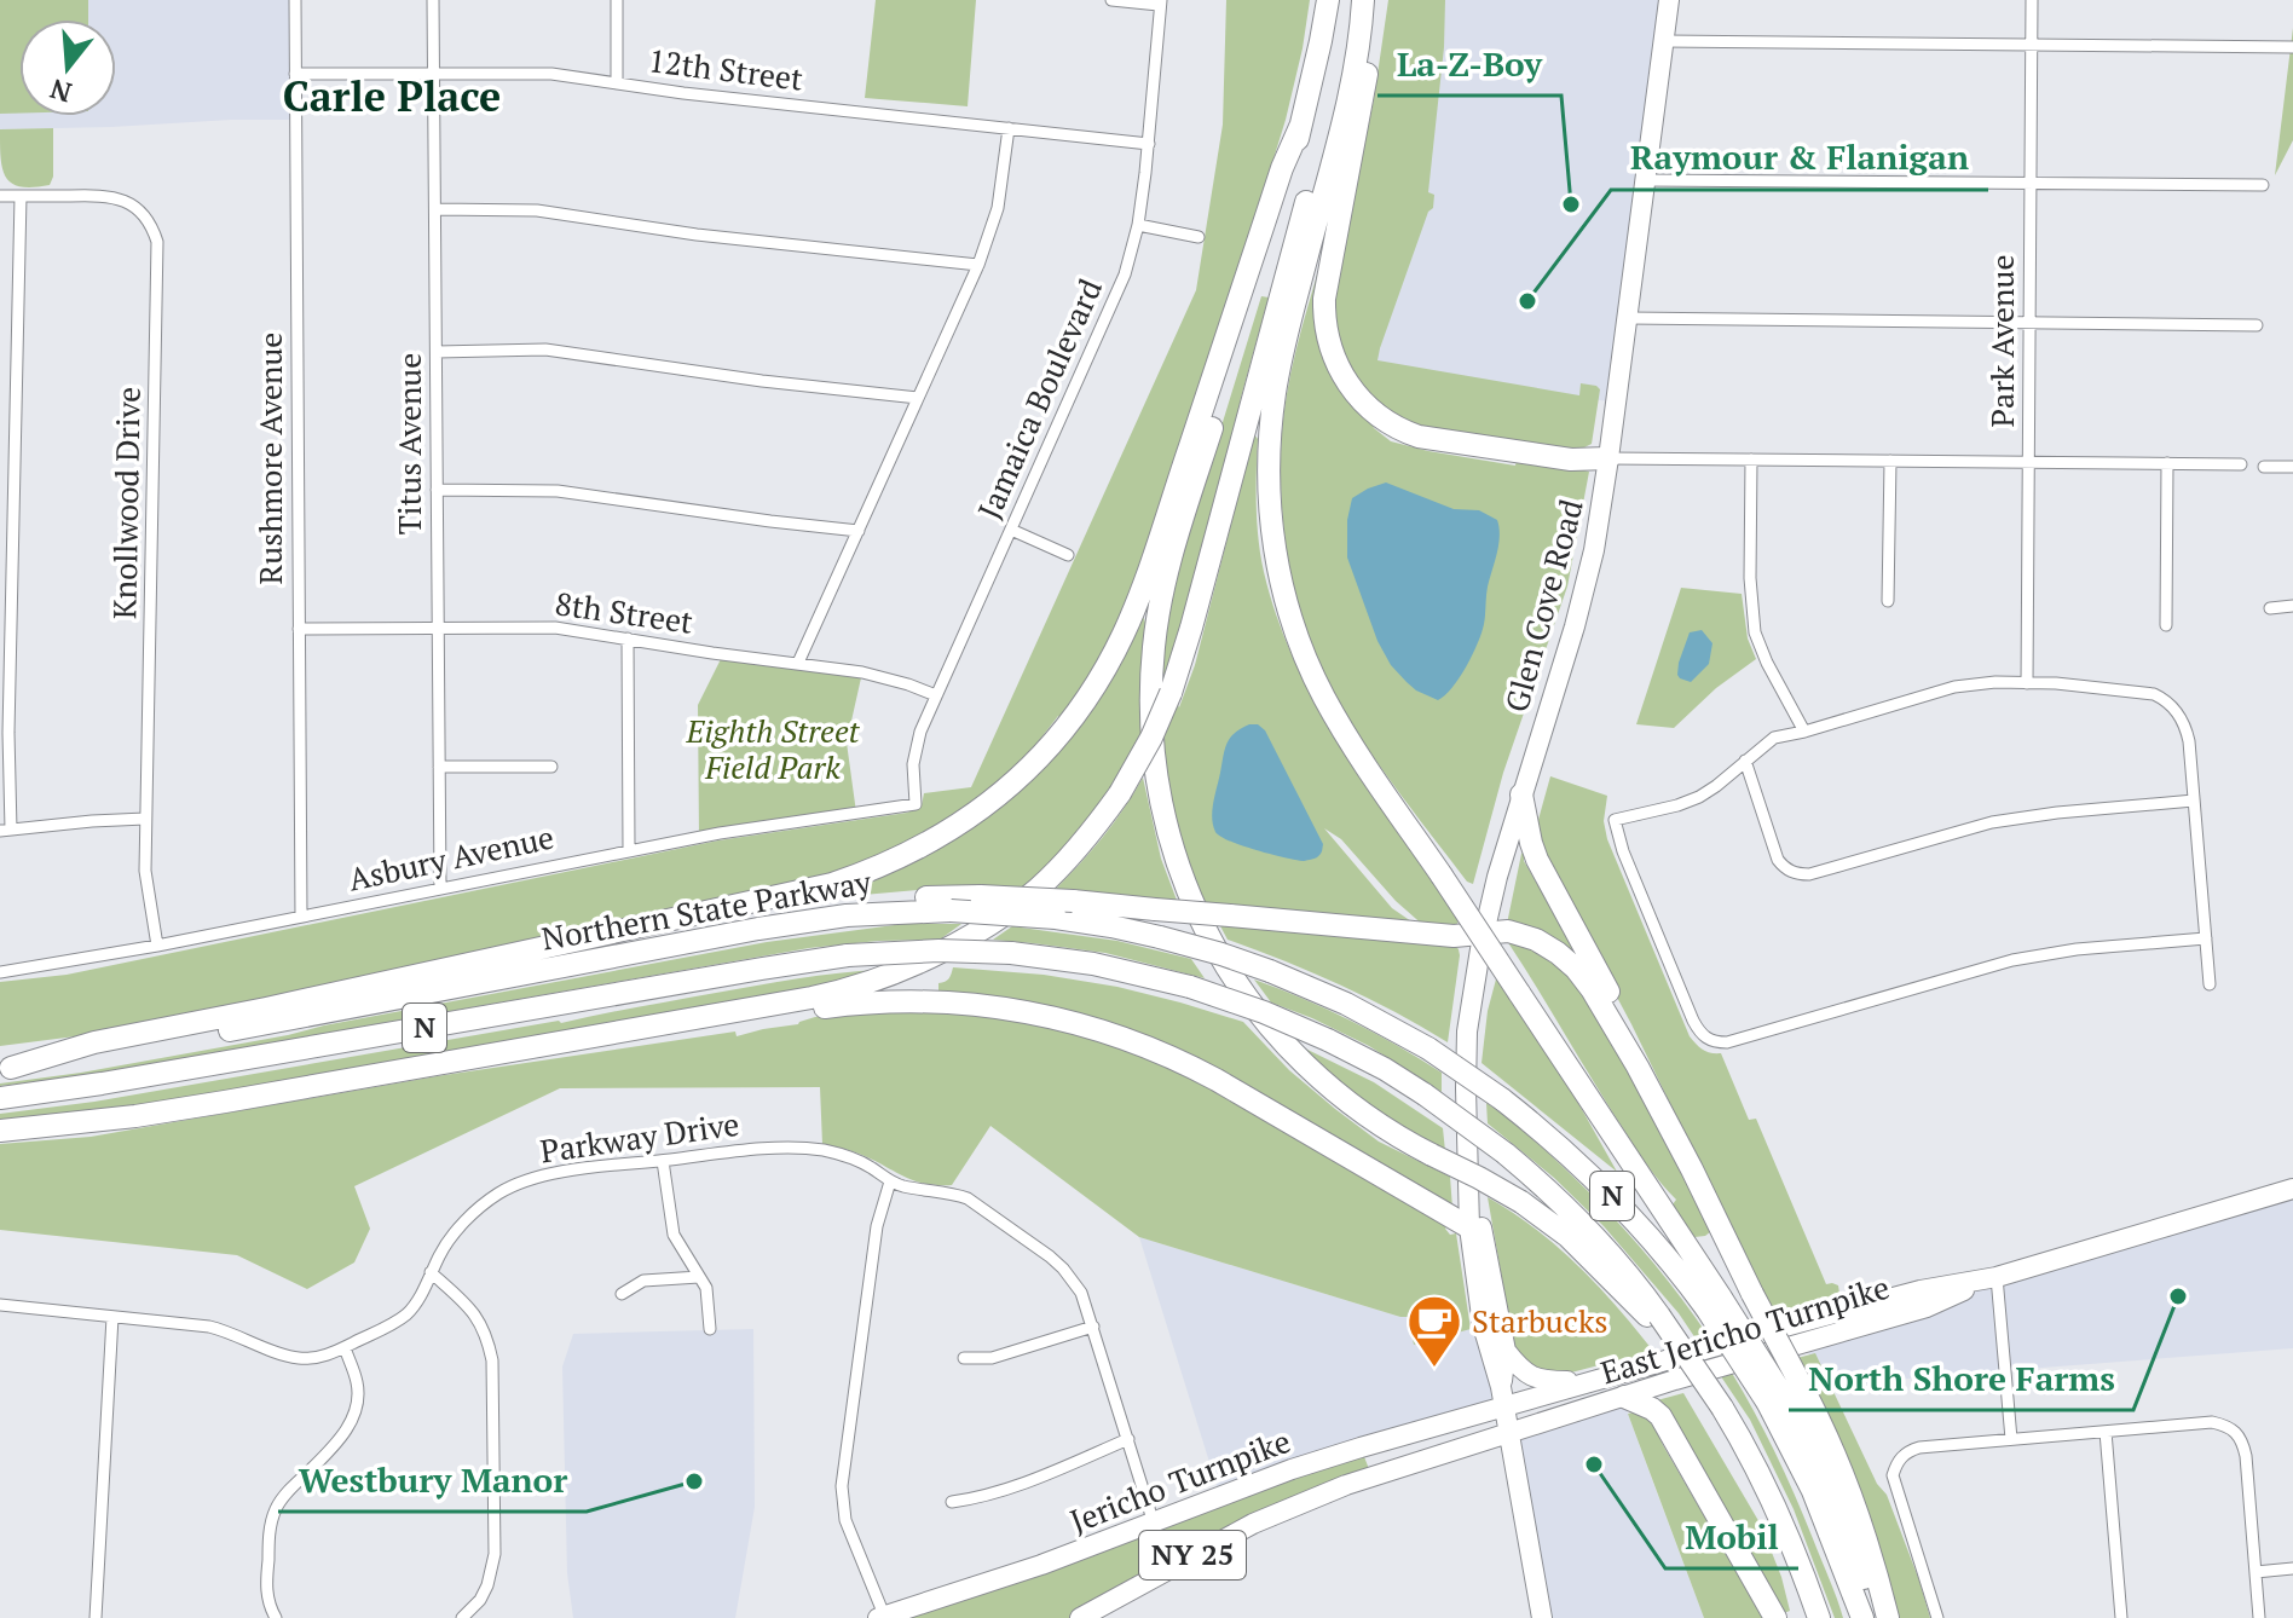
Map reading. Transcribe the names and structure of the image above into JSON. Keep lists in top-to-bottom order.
{
  "streets": {
    "highway": ["Northern State Parkway", "N"],
    "main road": [
      "Glen Cove Road",
      "East Jericho Turnpike",
      "Jericho Turnpike",
      "NY 25"
    ],
    "street": [
      "12th Street",
      "Park Avenue",
      "Jamaica Boulevard",
      "Titus Avenue",
      "Rushmore Avenue",
      "Knollwood Drive",
      "8th Street",
      "Asbury Avenue",
      "Parkway Drive"
    ]
  },
  "crossings": [
    ["12th Street", "Jamaica Boulevard"],
    ["12th Street", "Titus Avenue"],
    ["12th Street", "Rushmore Avenue"],
    ["Jamaica Boulevard", "8th Street"],
    ["Jamaica Boulevard", "Asbury Avenue"],
    ["Titus Avenue", "8th Street"],
    ["Titus Avenue", "Asbury Avenue"],
    ["Rushmore Avenue", "8th Street"],
    ["Rushmore Avenue", "Asbury Avenue"],
    ["Knollwood Drive", "Asbury Avenue"],
    ["Glen Cove Road", "East Jericho Turnpike"],
    ["Glen Cove Road", "Jericho Turnpike"],
    ["Parkway Drive", "Jericho Turnpike"],
    ["East Jericho Turnpike", "Jericho Turnpike"]
  ],
  "districts": ["Carle Place"],
  "parks": ["Eighth Street Field Park"],
  "places": {
    "other": [
      "La-Z-Boy",
      "Raymour & Flanigan",
      "North Shore Farms",
      "Mobil",
      "Westbury Manor"
    ],
    "cafe": ["Starbucks"]
  },
  "north": "bottom"
}
